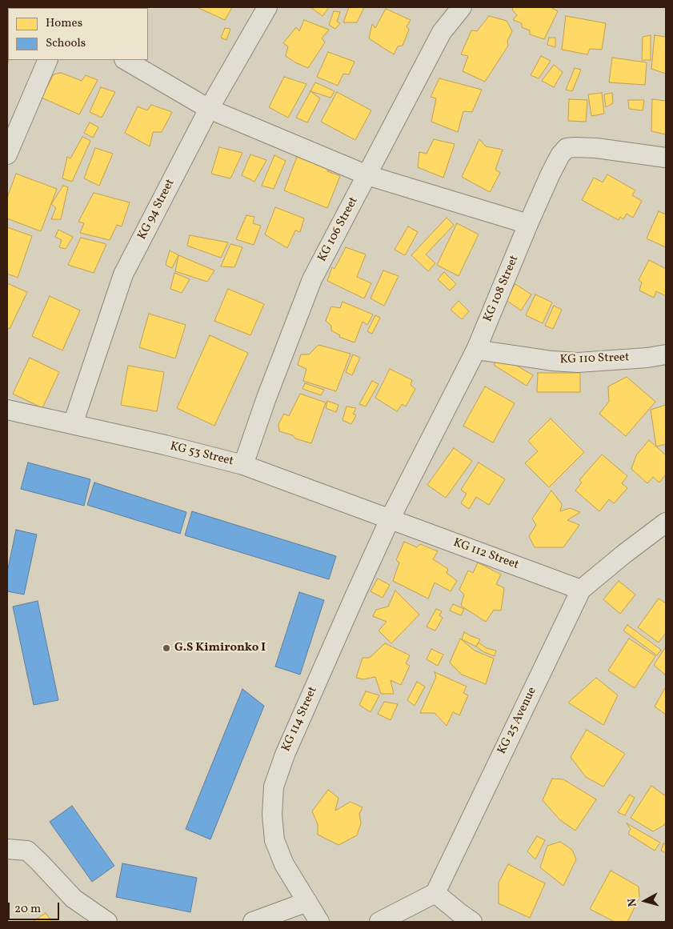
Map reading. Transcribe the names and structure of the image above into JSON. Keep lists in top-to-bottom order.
{
  "streets": {
    "street": [
      "KG 94 Street",
      "KG 106 Street",
      "KG 108 Street",
      "KG 110 Street",
      "KG 53 Street",
      "KG 112 Street",
      "KG 114 Street",
      "KG 25 Avenue"
    ]
  },
  "crossings": [
    ["KG 94 Street", "KG 53 Street"],
    ["KG 106 Street", "KG 53 Street"],
    ["KG 108 Street", "KG 110 Street"],
    ["KG 108 Street", "KG 53 Street"],
    ["KG 108 Street", "KG 112 Street"],
    ["KG 108 Street", "KG 114 Street"],
    ["KG 53 Street", "KG 112 Street"],
    ["KG 53 Street", "KG 114 Street"],
    ["KG 112 Street", "KG 114 Street"],
    ["KG 112 Street", "KG 25 Avenue"]
  ],
  "places": ["G.S Kimironko I"],
  "legend": ["Homes", "Schools"],
  "scale_bar": "20 m",
  "north": "left"
}
